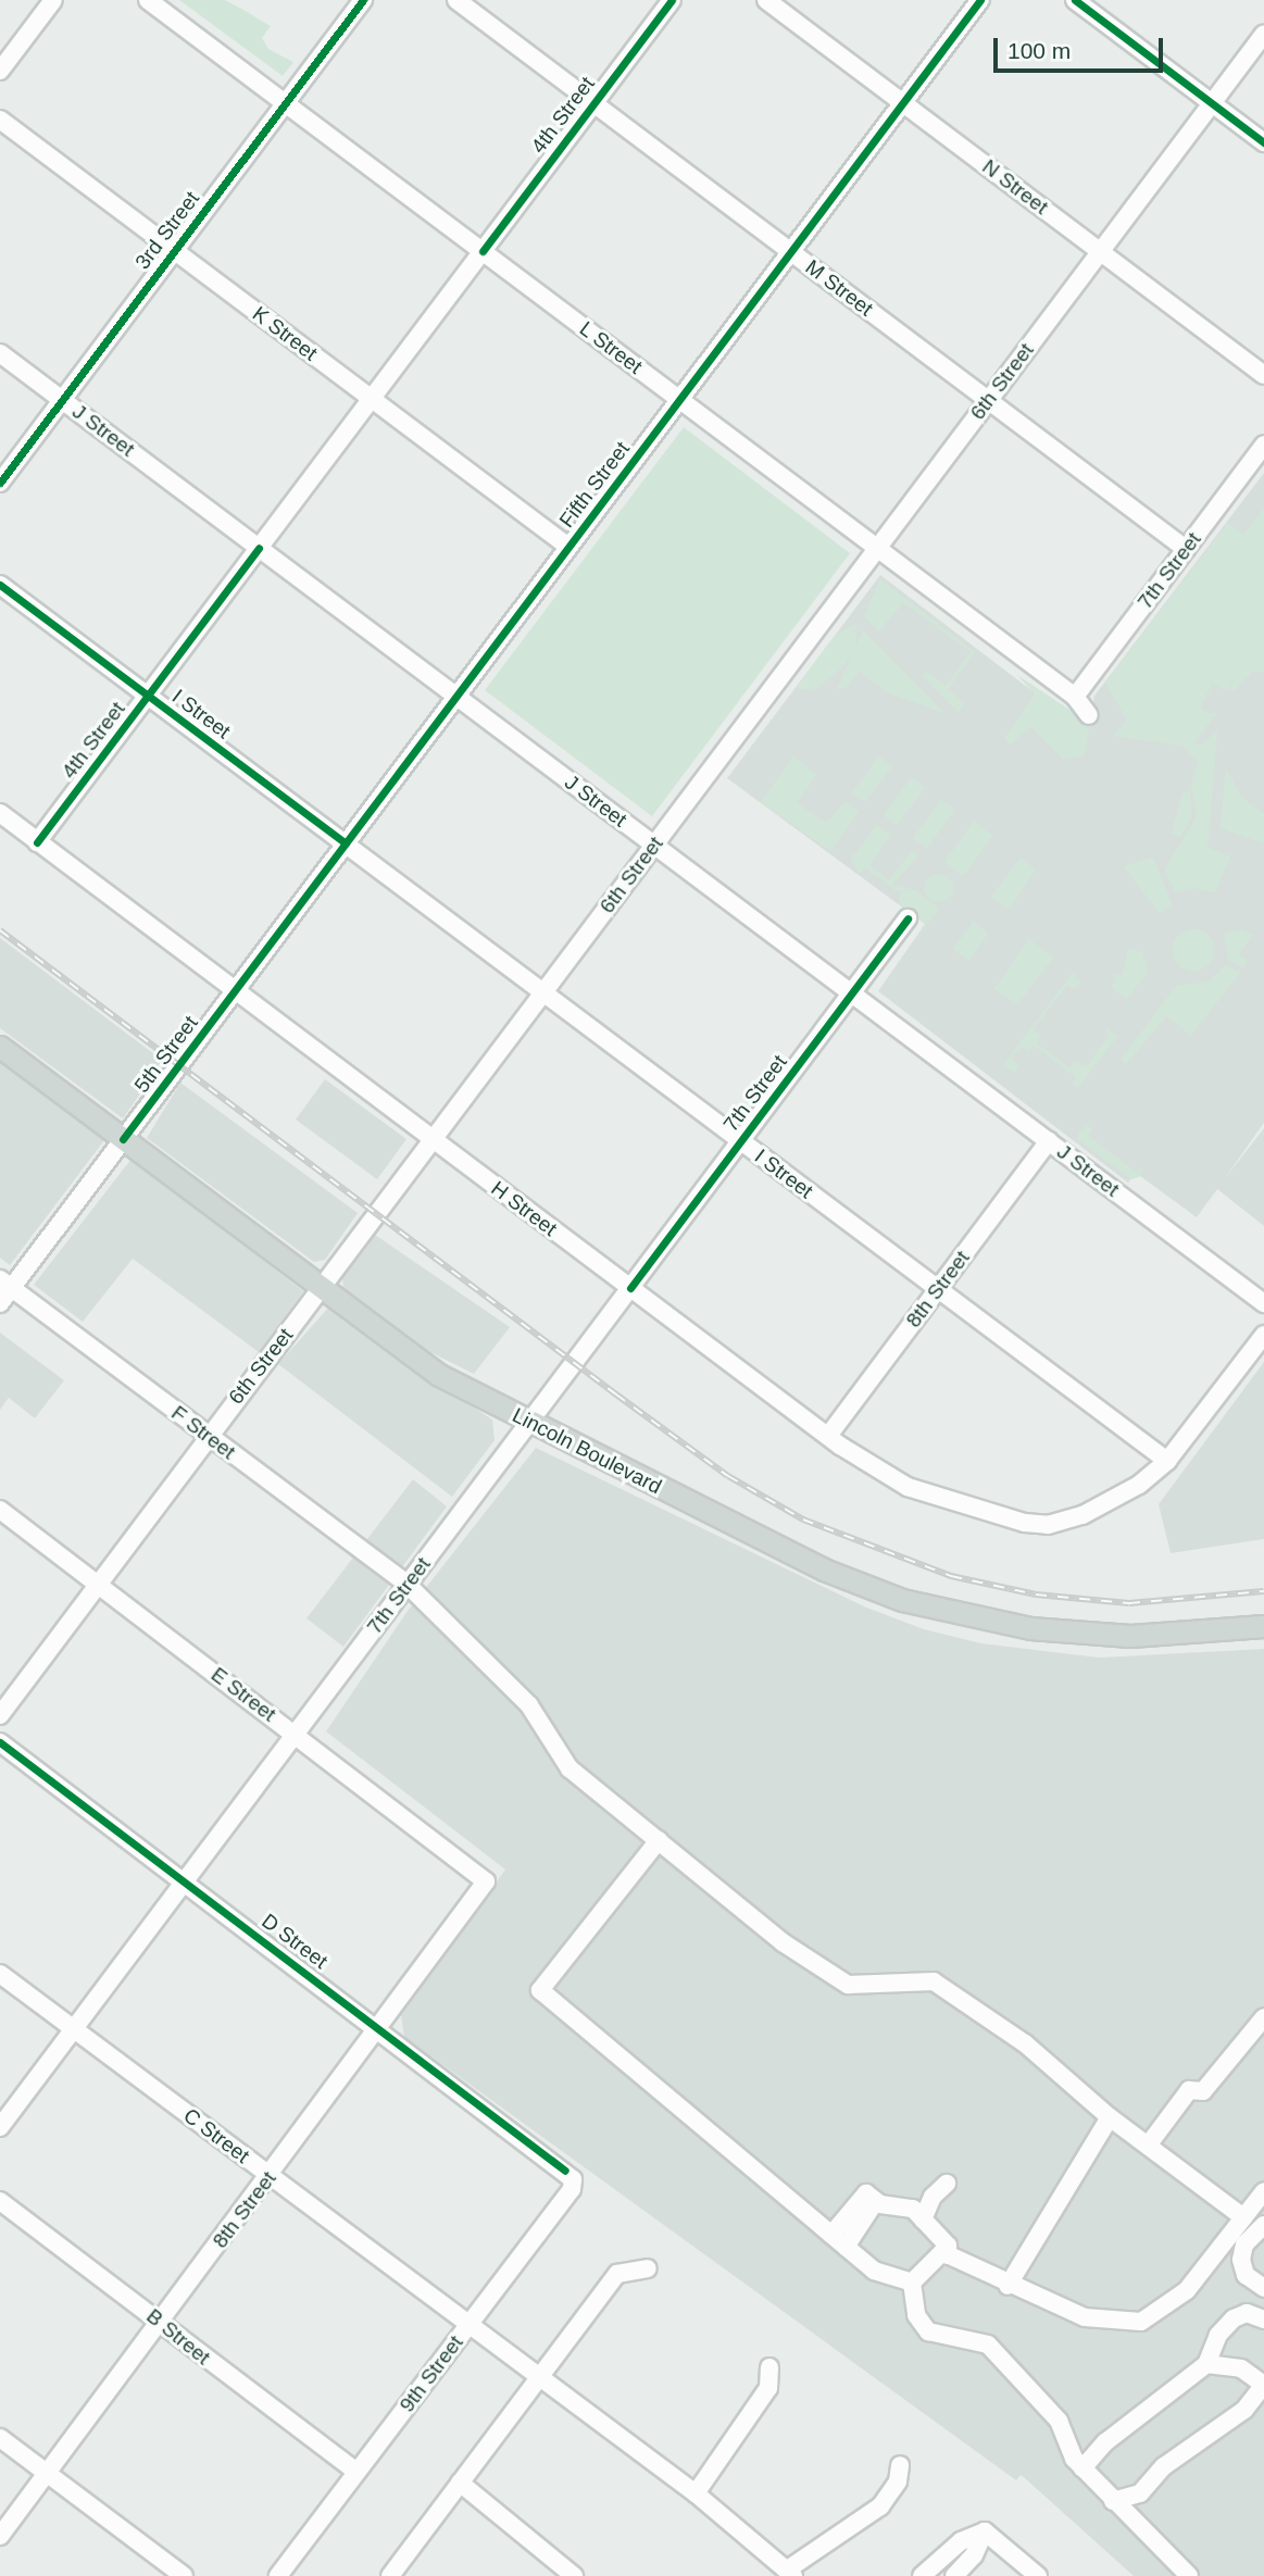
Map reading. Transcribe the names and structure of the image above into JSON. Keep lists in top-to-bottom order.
{
  "streets": {
    "main road": ["Lincoln Boulevard"],
    "street": [
      "4th Street",
      "N Street",
      "3rd Street",
      "M Street",
      "K Street",
      "L Street",
      "6th Street",
      "J Street",
      "Fifth Street",
      "7th Street",
      "I Street",
      "5th Street",
      "H Street",
      "8th Street",
      "F Street",
      "E Street",
      "D Street",
      "C Street",
      "B Street",
      "9th Street"
    ]
  },
  "crossings": [
    ["4th Street", "M Street"],
    ["4th Street", "K Street"],
    ["4th Street", "L Street"],
    ["4th Street", "J Street"],
    ["4th Street", "I Street"],
    ["4th Street", "H Street"],
    ["N Street", "6th Street"],
    ["N Street", "Fifth Street"],
    ["3rd Street", "K Street"],
    ["3rd Street", "L Street"],
    ["3rd Street", "J Street"],
    ["M Street", "6th Street"],
    ["M Street", "Fifth Street"],
    ["M Street", "7th Street"],
    ["K Street", "Fifth Street"],
    ["L Street", "6th Street"],
    ["L Street", "Fifth Street"],
    ["L Street", "7th Street"],
    ["6th Street", "J Street"],
    ["6th Street", "I Street"],
    ["6th Street", "H Street"],
    ["6th Street", "F Street"],
    ["6th Street", "Lincoln Boulevard"],
    ["6th Street", "E Street"],
    ["J Street", "Fifth Street"],
    ["J Street", "7th Street"],
    ["J Street", "8th Street"],
    ["Fifth Street", "I Street"],
    ["Fifth Street", "5th Street"],
    ["Fifth Street", "H Street"],
    ["7th Street", "I Street"],
    ["7th Street", "H Street"],
    ["7th Street", "F Street"],
    ["7th Street", "Lincoln Boulevard"],
    ["7th Street", "E Street"],
    ["7th Street", "D Street"],
    ["7th Street", "C Street"],
    ["I Street", "H Street"],
    ["I Street", "8th Street"],
    ["5th Street", "H Street"],
    ["5th Street", "F Street"],
    ["5th Street", "Lincoln Boulevard"],
    ["H Street", "8th Street"],
    ["8th Street", "E Street"],
    ["8th Street", "D Street"],
    ["8th Street", "C Street"],
    ["8th Street", "B Street"],
    ["D Street", "9th Street"],
    ["C Street", "9th Street"],
    ["B Street", "9th Street"]
  ],
  "scale_bar": "100 m"
}
